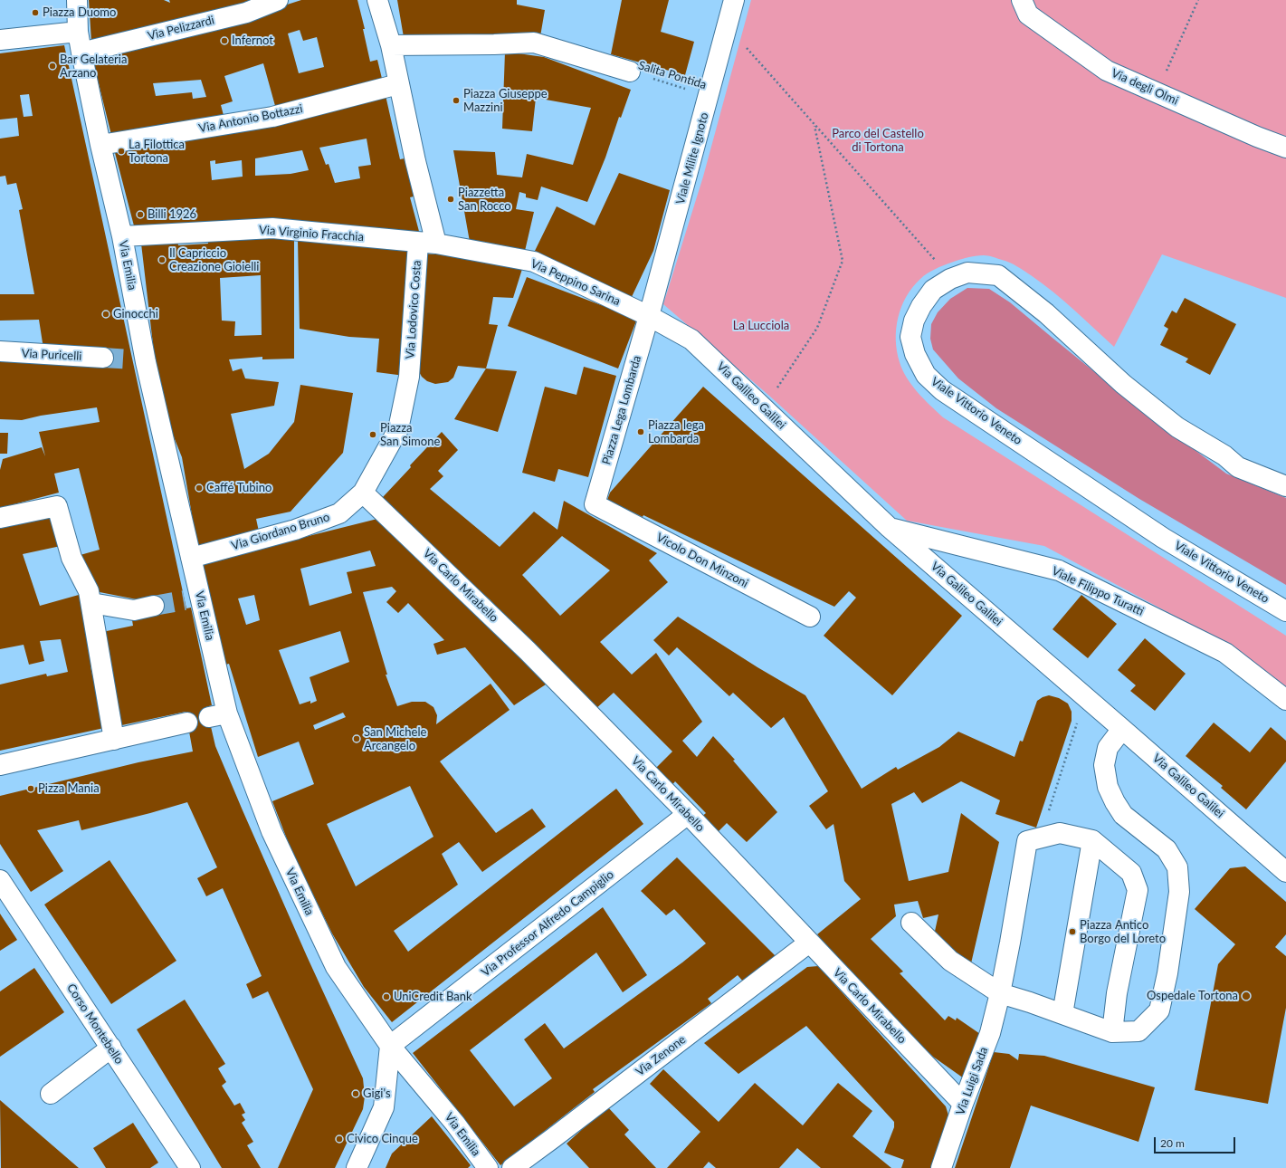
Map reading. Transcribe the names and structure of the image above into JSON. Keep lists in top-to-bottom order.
{
  "streets": {
    "street": [
      "Via Pelizzardi",
      "Via degli Olmi",
      "Via Antonio Bottazzi",
      "Viale Milite Ignoto",
      "Via Virginio Fracchia",
      "Via Emilia",
      "Via Peppino Sarina",
      "Via Lodovico Costa",
      "Via Puricelli",
      "Via Galileo Galilei",
      "Piazza Lega Lombarda",
      "Viale Vittorio Veneto",
      "Via Giordano Bruno",
      "Vicolo Don Minzoni",
      "Via Carlo Mirabello",
      "Viale Filippo Turatti",
      "Via Professor Alfredo Campiglio",
      "Corso Montebello",
      "Via Zenone",
      "Via Luigi Sada"
    ],
    "path": ["Salita Pontida"]
  },
  "crossings": [
    ["Via Pelizzardi", "Via Emilia"],
    ["Salita Pontida", "Viale Milite Ignoto"],
    ["Via Antonio Bottazzi", "Via Emilia"],
    ["Via Antonio Bottazzi", "Via Lodovico Costa"],
    ["Viale Milite Ignoto", "Via Peppino Sarina"],
    ["Viale Milite Ignoto", "Via Galileo Galilei"],
    ["Viale Milite Ignoto", "Piazza Lega Lombarda"],
    ["Via Virginio Fracchia", "Via Emilia"],
    ["Via Virginio Fracchia", "Via Peppino Sarina"],
    ["Via Virginio Fracchia", "Via Lodovico Costa"],
    ["Via Emilia", "Via Giordano Bruno"],
    ["Via Emilia", "Via Professor Alfredo Campiglio"],
    ["Via Peppino Sarina", "Via Lodovico Costa"],
    ["Via Peppino Sarina", "Via Galileo Galilei"],
    ["Via Peppino Sarina", "Piazza Lega Lombarda"],
    ["Via Lodovico Costa", "Via Giordano Bruno"],
    ["Via Lodovico Costa", "Via Carlo Mirabello"],
    ["Via Galileo Galilei", "Piazza Lega Lombarda"],
    ["Via Galileo Galilei", "Viale Filippo Turatti"],
    ["Piazza Lega Lombarda", "Vicolo Don Minzoni"],
    ["Via Giordano Bruno", "Via Carlo Mirabello"],
    ["Via Carlo Mirabello", "Via Professor Alfredo Campiglio"],
    ["Via Carlo Mirabello", "Via Zenone"],
    ["Via Carlo Mirabello", "Via Luigi Sada"]
  ],
  "parks": ["Parco del Castello di Tortona", "La Lucciola"],
  "places": [
    "Piazza Duomo",
    "Infernot",
    "Bar Gelateria Arzano",
    "Piazza Giuseppe Mazzini",
    "La Filottica Tortona",
    "Piazzetta San Rocco",
    "Billi 1926",
    "Il Capriccio Creazione Gioielli",
    "Ginocchi",
    "Piazza lega Lombarda",
    "Piazza San Simone",
    "Caffé Tubino",
    "San Michele Arcangelo",
    "Pizza Mania",
    "Piazza Antico Borgo del Loreto",
    "Ospedale Tortona",
    "UniCredit Bank",
    "Gigi's",
    "Civico Cinque"
  ],
  "scale_bar": "20 m"
}
